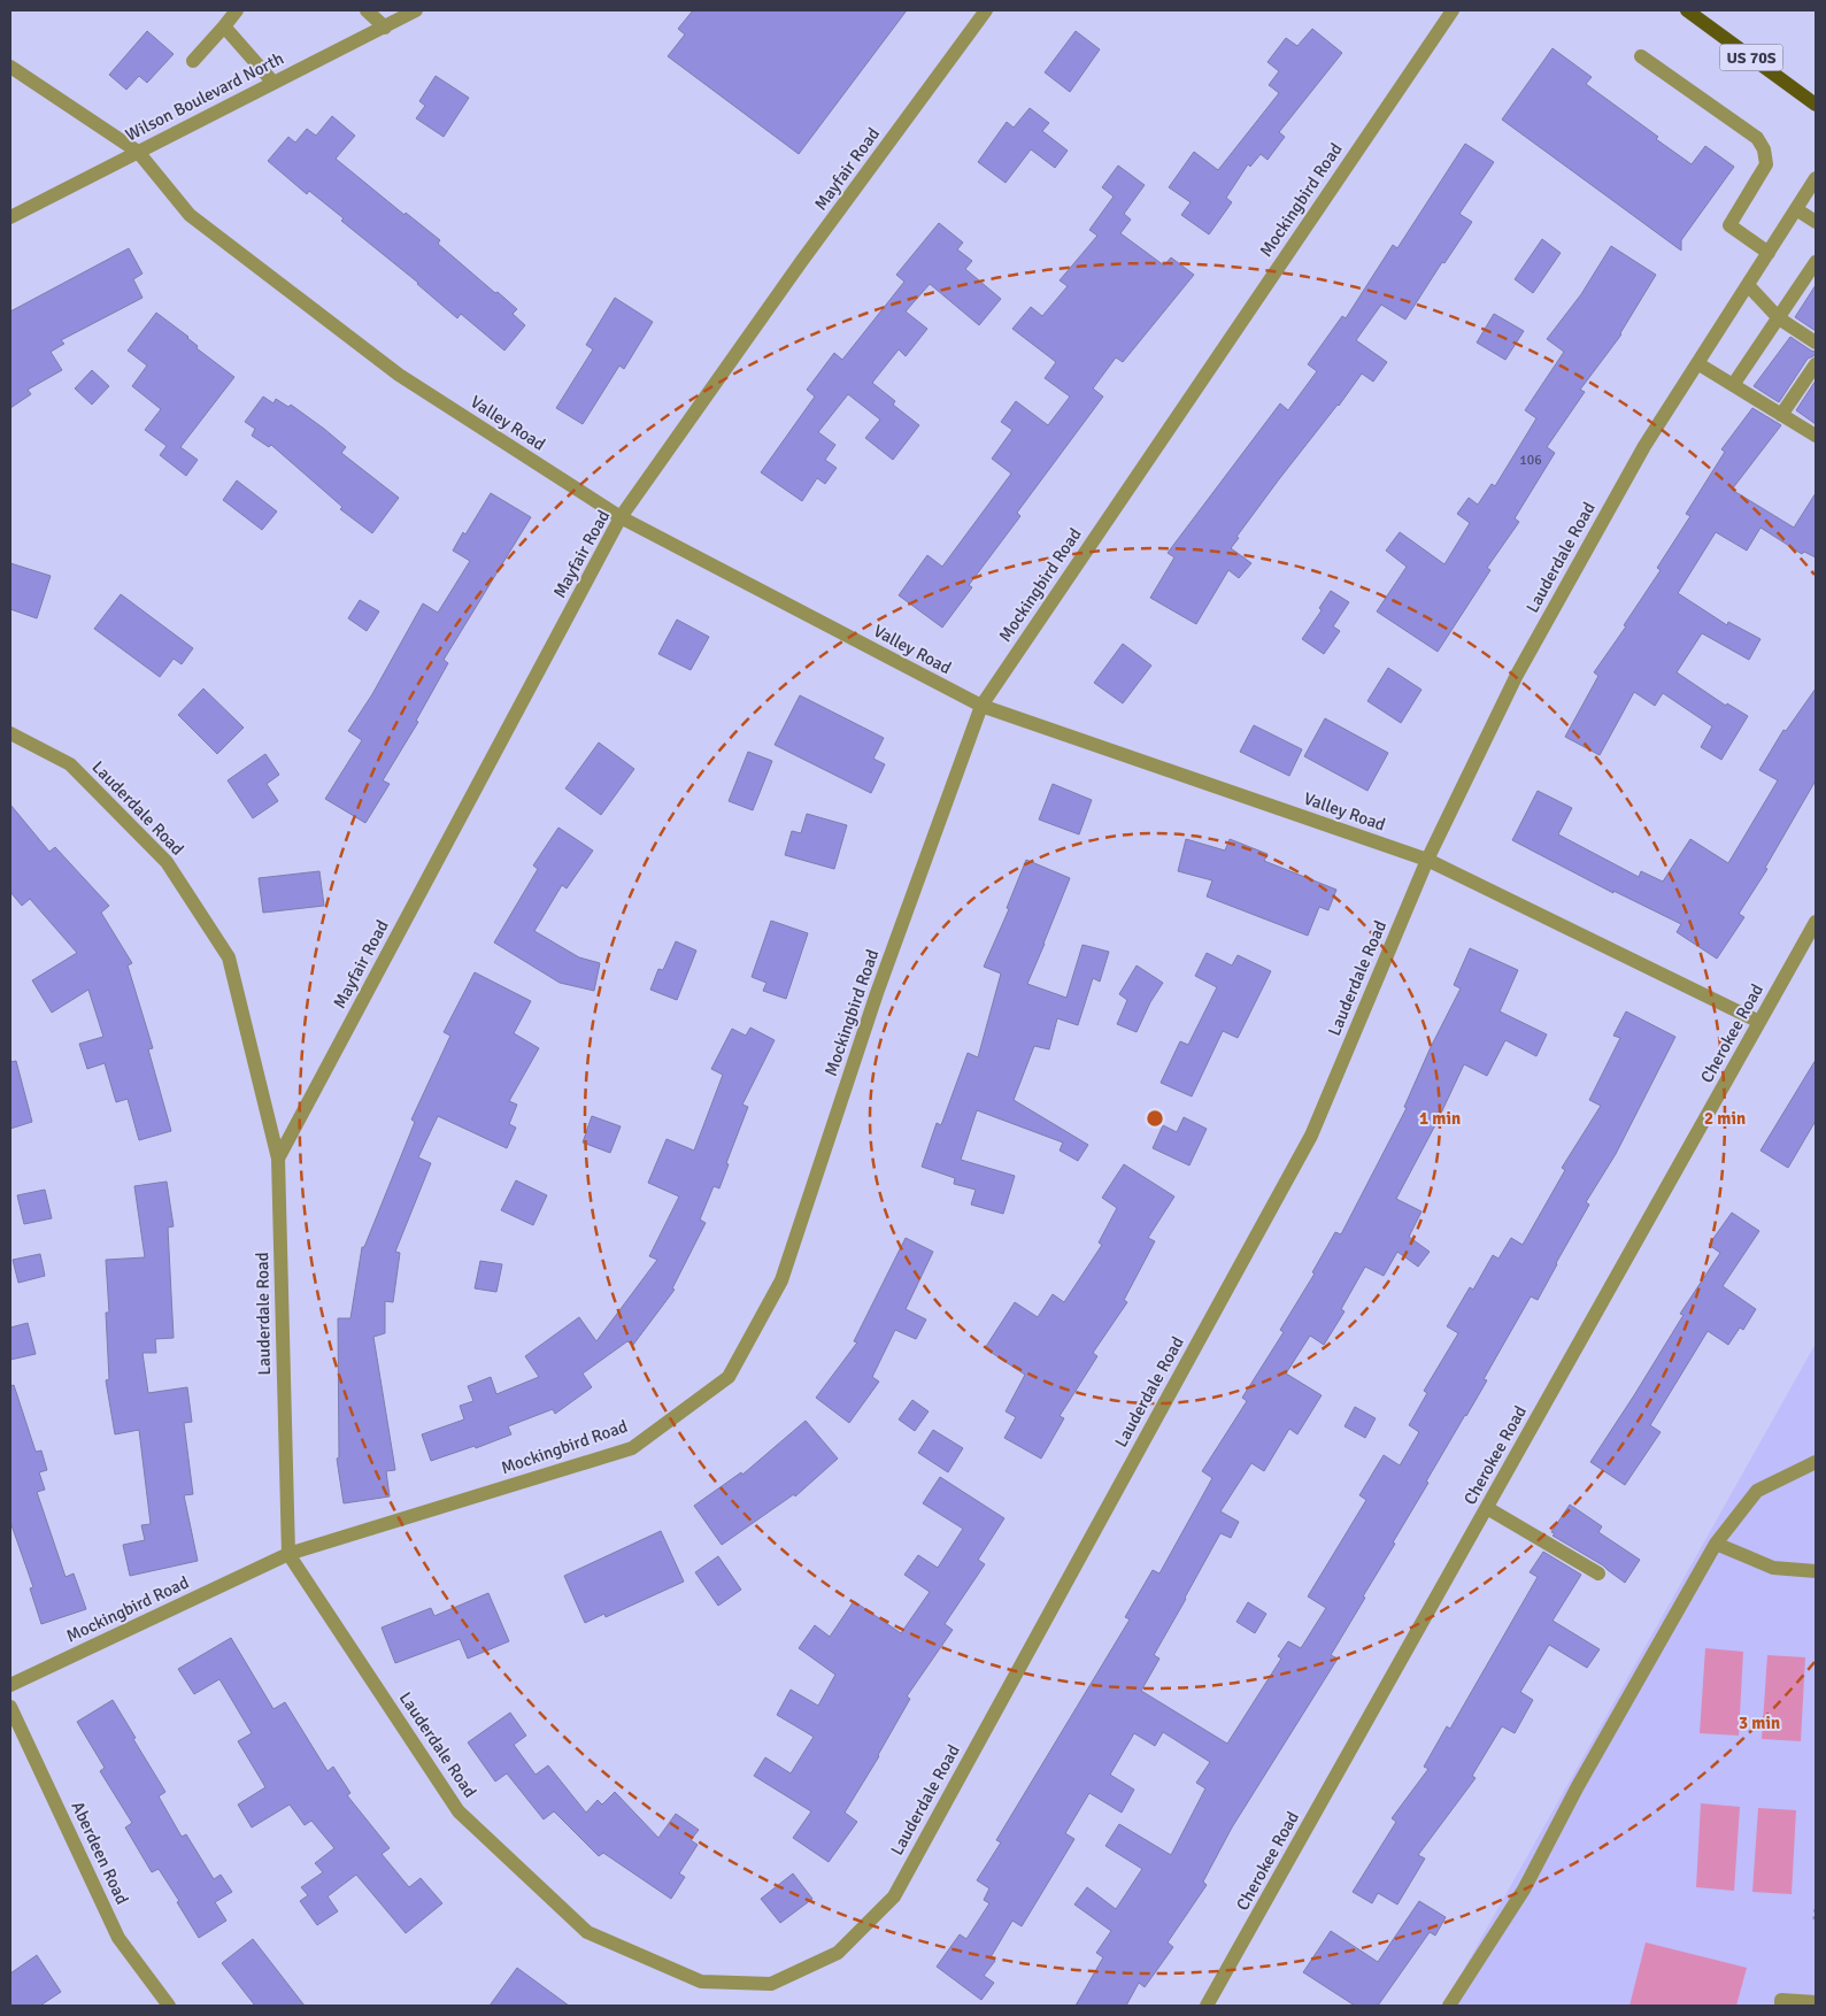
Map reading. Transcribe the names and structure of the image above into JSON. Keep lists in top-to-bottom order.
{
  "streets": {
    "main road": ["US 70S"],
    "street": [
      "Wilson Boulevard North",
      "Mayfair Road",
      "Mockingbird Road",
      "Valley Road",
      "Lauderdale Road",
      "Cherokee Road",
      "Aberdeen Road"
    ]
  },
  "crossings": [
    ["Wilson Boulevard North", "Valley Road"],
    ["Mayfair Road", "Valley Road"],
    ["Mayfair Road", "Lauderdale Road"],
    ["Mockingbird Road", "Valley Road"],
    ["Mockingbird Road", "Lauderdale Road"],
    ["Valley Road", "Lauderdale Road"],
    ["Valley Road", "Cherokee Road"]
  ],
  "house_numbers": ["106"],
  "rings": ["1 min", "2 min", "3 min"]
}
